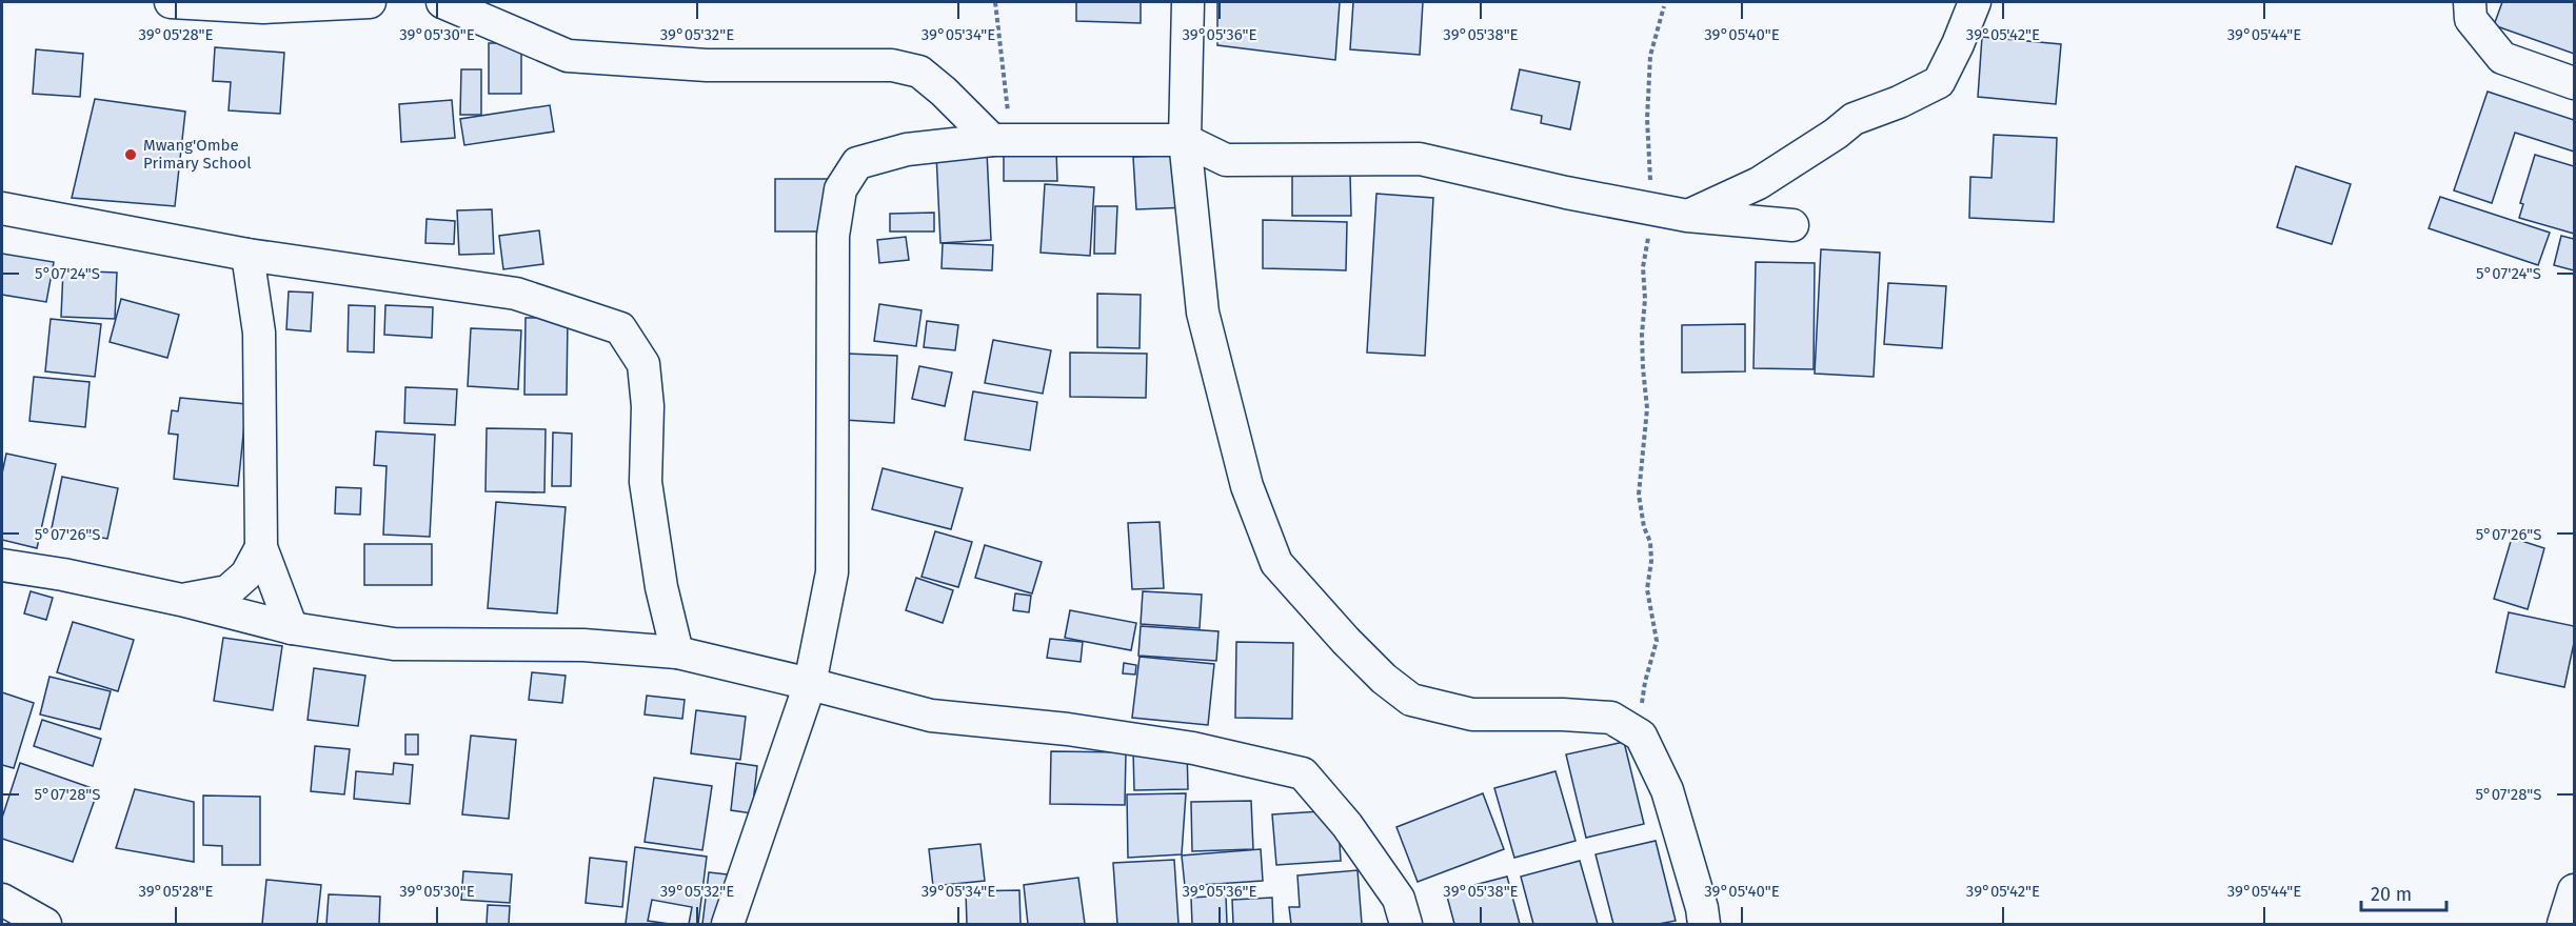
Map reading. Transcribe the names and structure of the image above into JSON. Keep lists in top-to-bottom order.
{
  "places": ["Mwang'Ombe Primary School"],
  "scale_bar": "20 m",
  "coordinates": [
    "39°05'28\"E",
    "39°05'30\"E",
    "39°05'32\"E",
    "39°05'34\"E",
    "39°05'36\"E",
    "39°05'38\"E",
    "39°05'40\"E",
    "39°05'42\"E",
    "39°05'44\"E",
    "5°07'24\"S",
    "5°07'26\"S",
    "5°07'28\"S"
  ]
}
